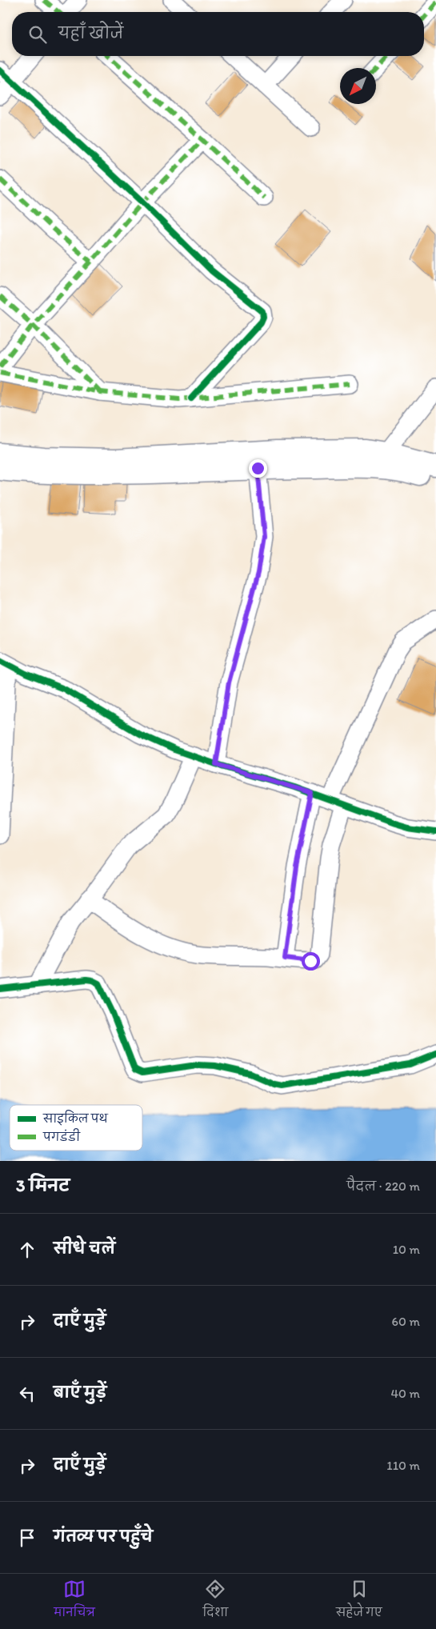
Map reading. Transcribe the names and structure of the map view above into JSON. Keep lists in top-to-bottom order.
{
  "legend": ["साइकिल पथ", "पगडंडी"],
  "north": "bottom left",
  "page": {
    "search": "यहाँ खोजें",
    "heading": ["3 मिनट", "पैदल · 220 m"],
    "list": [
      ["सीधे चलें", "10 m"],
      ["दाएँ मुड़ें", "60 m"],
      ["बाएँ मुड़ें", "40 m"],
      ["दाएँ मुड़ें", "110 m"],
      "गंतव्य पर पहुँचे"
    ],
    "nav": ["मानचित्र", "दिशा", "सहेजे गए"]
  }
}
